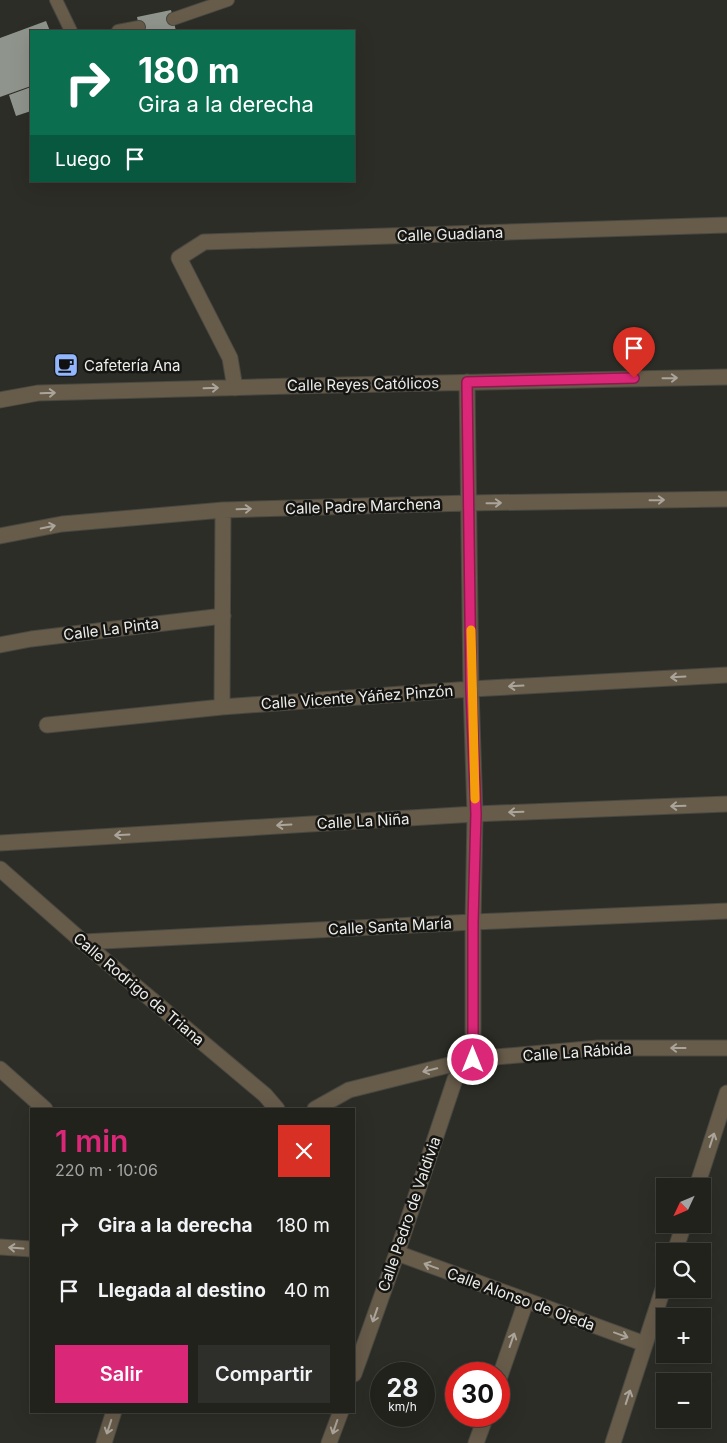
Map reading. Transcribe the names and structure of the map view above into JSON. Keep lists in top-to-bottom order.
{
  "streets": {
    "street": [
      "Calle Guadiana",
      "Calle Reyes Católicos",
      "Calle Padre Marchena",
      "Calle La Pinta",
      "Calle Vicente Yáñez Pinzón",
      "Calle La Niña",
      "Calle Santa María",
      "Calle Rodrigo de Triana",
      "Calle La Rábida",
      "Calle Pedro de Valdivia",
      "Calle Alonso de Ojeda"
    ]
  },
  "crossings": [
    ["Calle Guadiana", "Calle Reyes Católicos"],
    ["Calle Santa María", "Calle Rodrigo de Triana"],
    ["Calle La Rábida", "Calle Pedro de Valdivia"],
    ["Calle Pedro de Valdivia", "Calle Alonso de Ojeda"]
  ],
  "one_way": [
    "Calle Reyes Católicos",
    "Calle Padre Marchena",
    "Calle Vicente Yáñez Pinzón",
    "Calle La Niña",
    "Calle La Rábida",
    "Calle Pedro de Valdivia"
  ],
  "places": {
    "cafe": ["Cafetería Ana"]
  },
  "north": "bottom left",
  "page": {
    "turn": ["180 m", "Gira a la derecha"],
    "then": "Luego",
    "heading": ["1 min", "220 m · 10:06"],
    "map_buttons": ["+", "−"],
    "list": [
      {
        "name": "Gira a la derecha",
        "value": "180 m"
      },
      {
        "name": "Llegada al destino",
        "value": "40 m"
      }
    ],
    "buttons": ["Salir", "Compartir"],
    "speed": "28 km/h",
    "limit": "30"
  }
}
